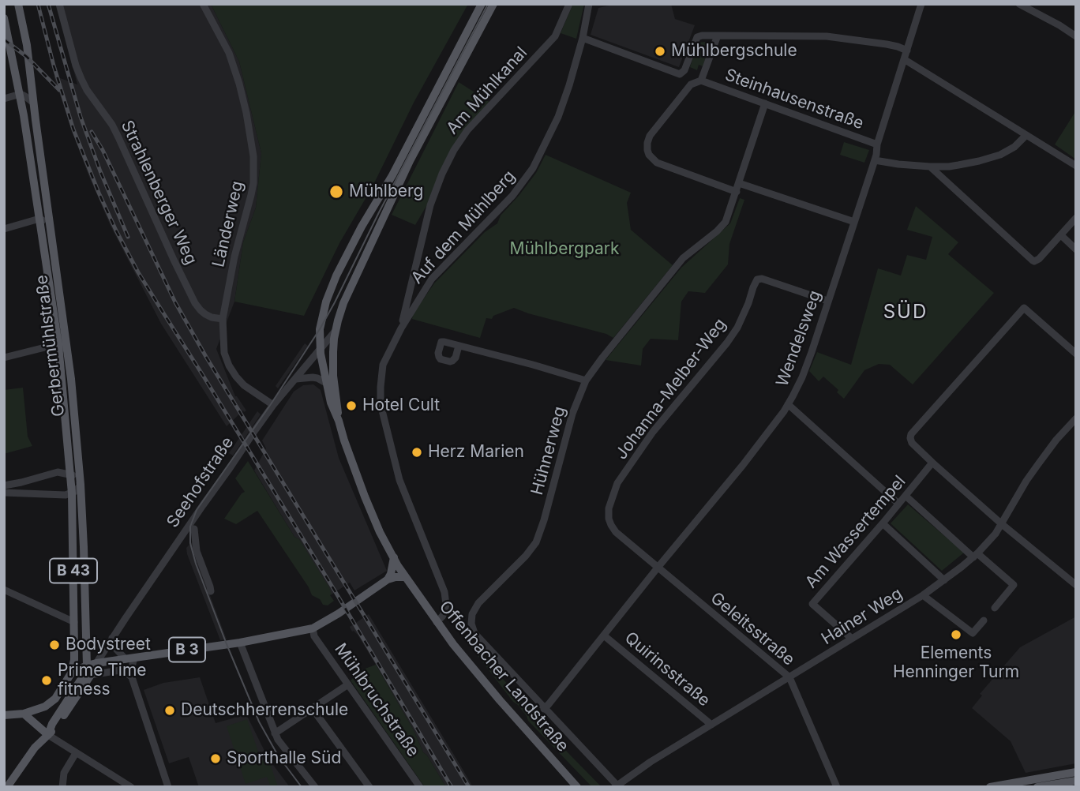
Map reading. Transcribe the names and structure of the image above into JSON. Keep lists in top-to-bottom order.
{
  "streets": {
    "main road": [
      "Gerbermühlstraße",
      "Seehofstraße",
      "B 43",
      "B 3",
      "Offenbacher Landstraße"
    ],
    "street": [
      "Am Mühlkanal",
      "Steinhausenstraße",
      "Strahlenberger Weg",
      "Länderweg",
      "Auf dem Mühlberg",
      "Wendelsweg",
      "Johanna-Melber-Weg",
      "Hühnerweg",
      "Am Wassertempel",
      "Hainer Weg",
      "Geleitsstraße",
      "Quirinsstraße",
      "Mühlbruchstraße"
    ]
  },
  "crossings": [
    ["Am Mühlkanal", "Auf dem Mühlberg"],
    ["Steinhausenstraße", "Wendelsweg"],
    ["Steinhausenstraße", "Hühnerweg"],
    ["Strahlenberger Weg", "Länderweg"],
    ["Länderweg", "Seehofstraße"],
    ["Auf dem Mühlberg", "Offenbacher Landstraße"],
    ["Wendelsweg", "Johanna-Melber-Weg"],
    ["Wendelsweg", "Hühnerweg"],
    ["Wendelsweg", "Geleitsstraße"],
    ["Wendelsweg", "Quirinsstraße"],
    ["Gerbermühlstraße", "Seehofstraße"],
    ["Gerbermühlstraße", "B 3"],
    ["Johanna-Melber-Weg", "Geleitsstraße"],
    ["Hühnerweg", "Hainer Weg"],
    ["Seehofstraße", "B 3"],
    ["Seehofstraße", "Offenbacher Landstraße"],
    ["Am Wassertempel", "Hainer Weg"],
    ["Hainer Weg", "Geleitsstraße"],
    ["Hainer Weg", "Quirinsstraße"],
    ["B 3", "Offenbacher Landstraße"],
    ["B 3", "Mühlbruchstraße"]
  ],
  "districts": ["SÜD"],
  "parks": ["Mühlbergpark"],
  "places": [
    "Mühlbergschule",
    "Mühlberg",
    "Hotel Cult",
    "Herz Marien",
    "Elements Henninger Turm",
    "Bodystreet",
    "Prime Time fitness",
    "Deutschherrenschule",
    "Sporthalle Süd"
  ]
}
